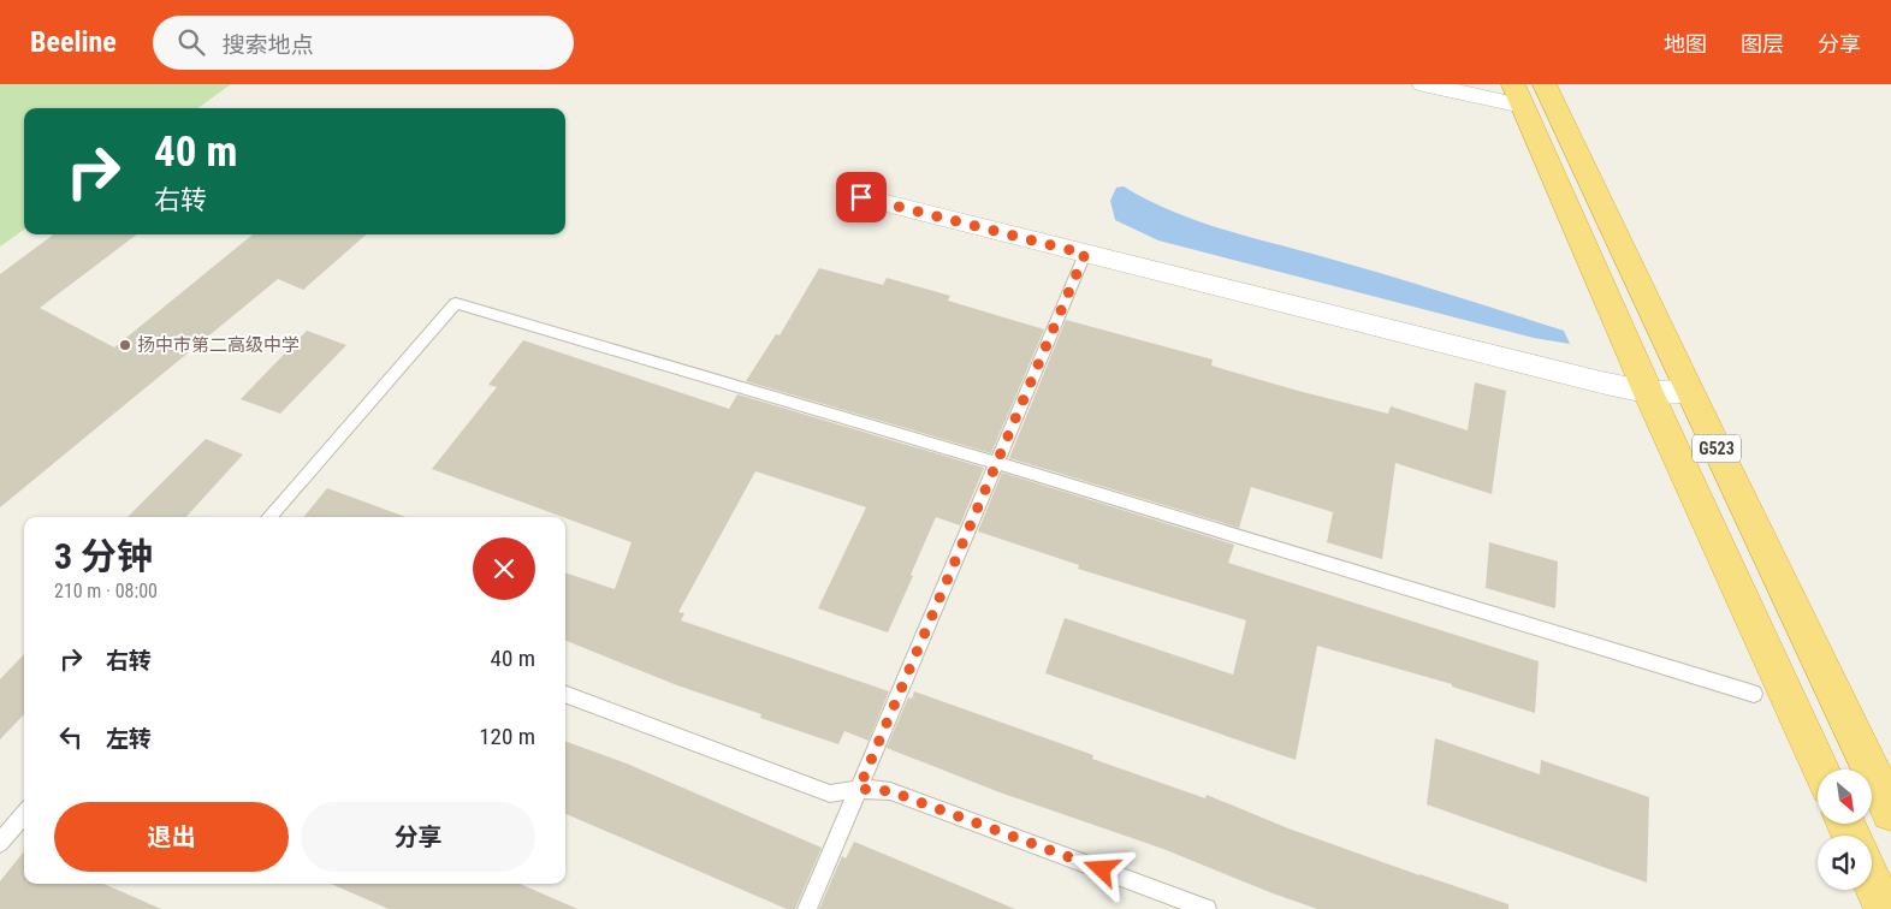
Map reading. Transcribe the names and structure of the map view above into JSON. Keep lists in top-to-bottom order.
{
  "streets": {
    "highway": ["G523"]
  },
  "places": ["扬中市第二高级中学"],
  "north": "bottom right",
  "page": {
    "header": "Beeline",
    "search": "搜索地点",
    "nav": ["地图", "图层", "分享"],
    "turn": ["40 m", "右转"],
    "heading": ["3 分钟", "210 m · 08:00"],
    "list": [
      {
        "name": "右转",
        "value": "40 m"
      },
      {
        "name": "左转",
        "value": "120 m"
      }
    ],
    "buttons": ["退出", "分享"]
  }
}
